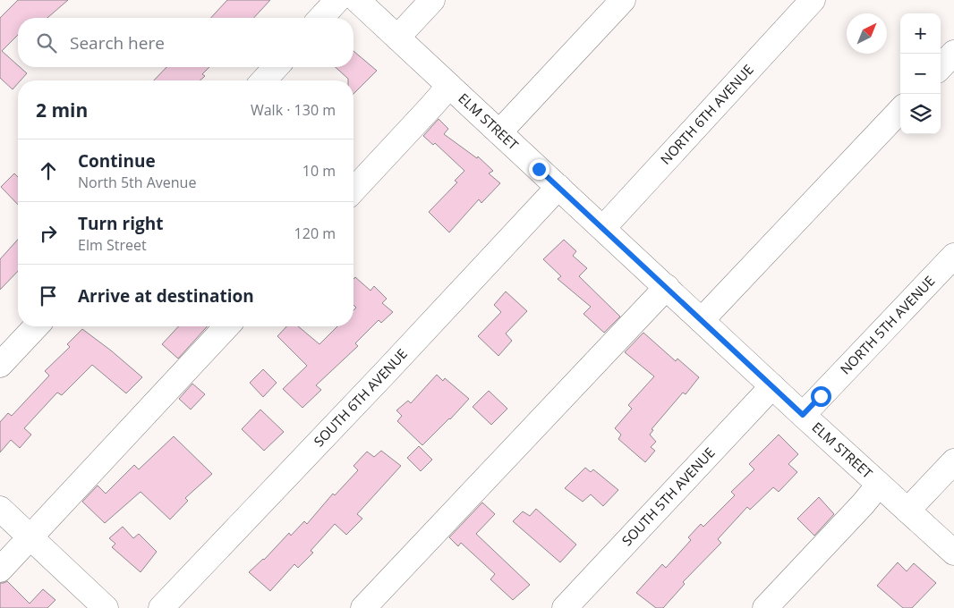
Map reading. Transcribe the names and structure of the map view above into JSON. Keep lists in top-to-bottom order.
{
  "streets": {
    "street": [
      "NORTH 6TH AVENUE",
      "ELM STREET",
      "NORTH 5TH AVENUE",
      "SOUTH 6TH AVENUE",
      "SOUTH 5TH AVENUE"
    ]
  },
  "crossings": [
    ["NORTH 6TH AVENUE", "ELM STREET"],
    ["ELM STREET", "NORTH 5TH AVENUE"],
    ["ELM STREET", "SOUTH 6TH AVENUE"],
    ["ELM STREET", "SOUTH 5TH AVENUE"]
  ],
  "north": "top right",
  "page": {
    "map_buttons": ["+", "−"],
    "search": "Search here",
    "heading": ["2 min", "Walk · 130 m"],
    "list": [
      ["Continue", "North 5th Avenue", "10 m"],
      ["Turn right", "Elm Street", "120 m"],
      "Arrive at destination"
    ]
  }
}
